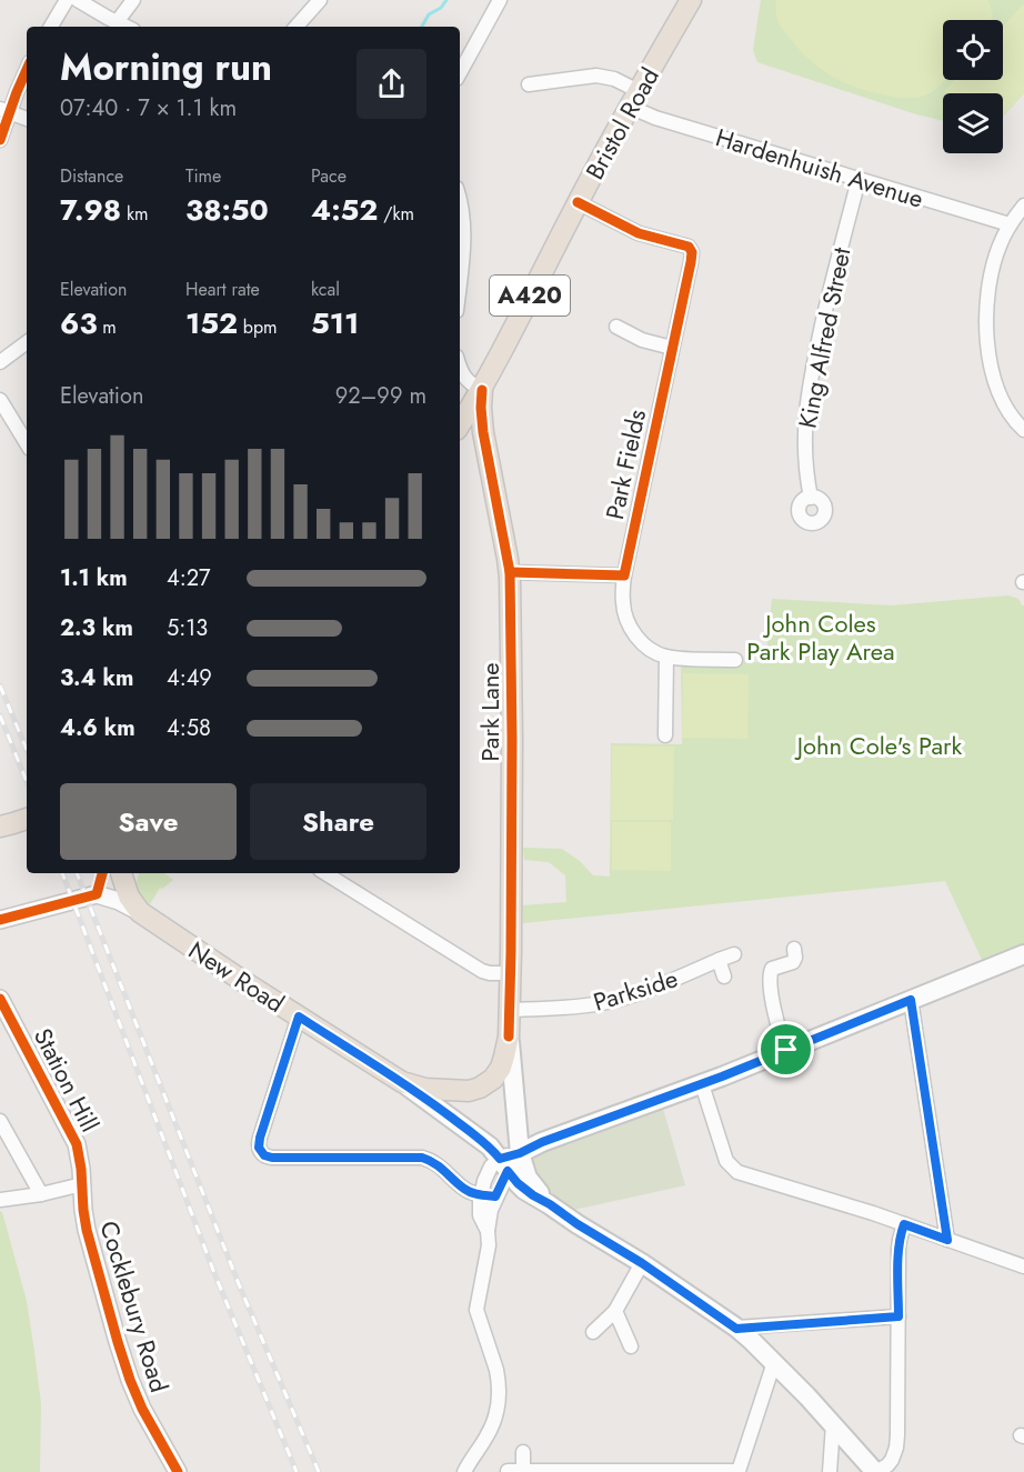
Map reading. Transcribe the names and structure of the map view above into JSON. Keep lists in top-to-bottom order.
{
  "streets": {
    "main road": [
      "Bristol Road",
      "A420",
      "Park Lane",
      "New Road"
    ],
    "street": [
      "Hardenhuish Avenue",
      "King Alfred Street",
      "Park Fields",
      "Parkside",
      "Station Hill",
      "Cocklebury Road"
    ]
  },
  "crossings": [
    ["Bristol Road", "Hardenhuish Avenue"],
    ["Bristol Road", "A420"],
    ["Bristol Road", "Park Fields"],
    ["Bristol Road", "Park Lane"],
    ["Hardenhuish Avenue", "King Alfred Street"],
    ["A420", "Park Lane"],
    ["Park Lane", "New Road"],
    ["Park Lane", "Parkside"],
    ["Station Hill", "Cocklebury Road"]
  ],
  "parks": ["John Coles Park Play Area", "John Cole's Park"],
  "page": {
    "heading": ["Morning run", "07:40 · 7 × 1.1 km"],
    "stats": [
      ["Distance", "7.98 km"],
      ["Time", "38:50"],
      ["Pace", "4:52 /km"],
      ["Elevation", "63 m"],
      ["Heart rate", "152 bpm"],
      ["kcal", "511"]
    ],
    "chart": ["Elevation", "92–99 m"],
    "list": [
      {
        "name": "1.1 km",
        "note": "4:27"
      },
      {
        "name": "2.3 km",
        "note": "5:13"
      },
      {
        "name": "3.4 km",
        "note": "4:49"
      },
      {
        "name": "4.6 km",
        "note": "4:58"
      }
    ],
    "buttons": ["Save", "Share"]
  }
}
